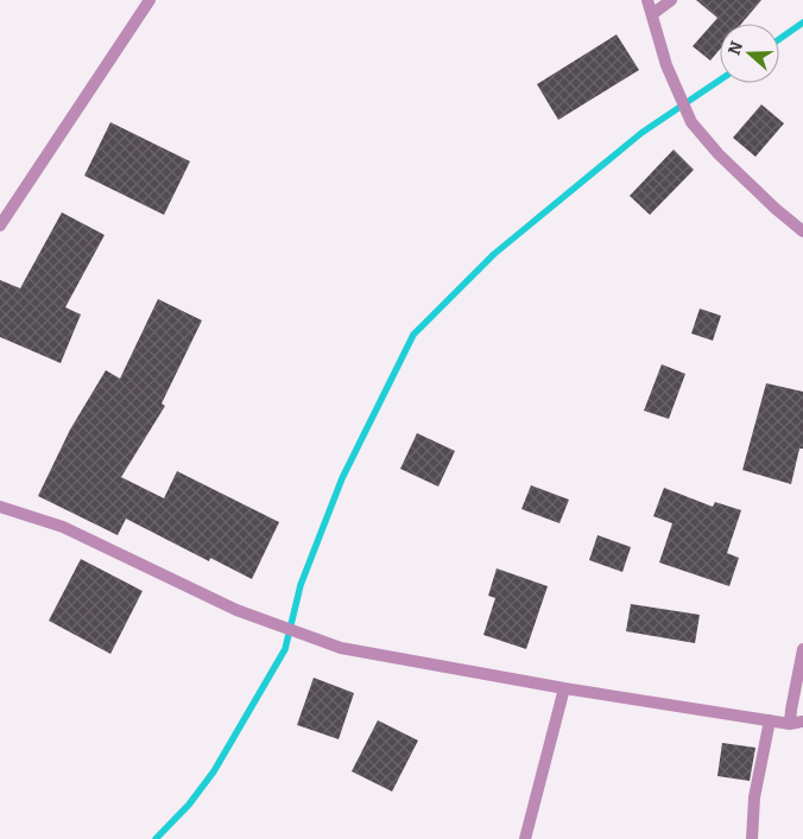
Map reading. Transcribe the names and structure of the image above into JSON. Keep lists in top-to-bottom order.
{
  "north": "left"
}
